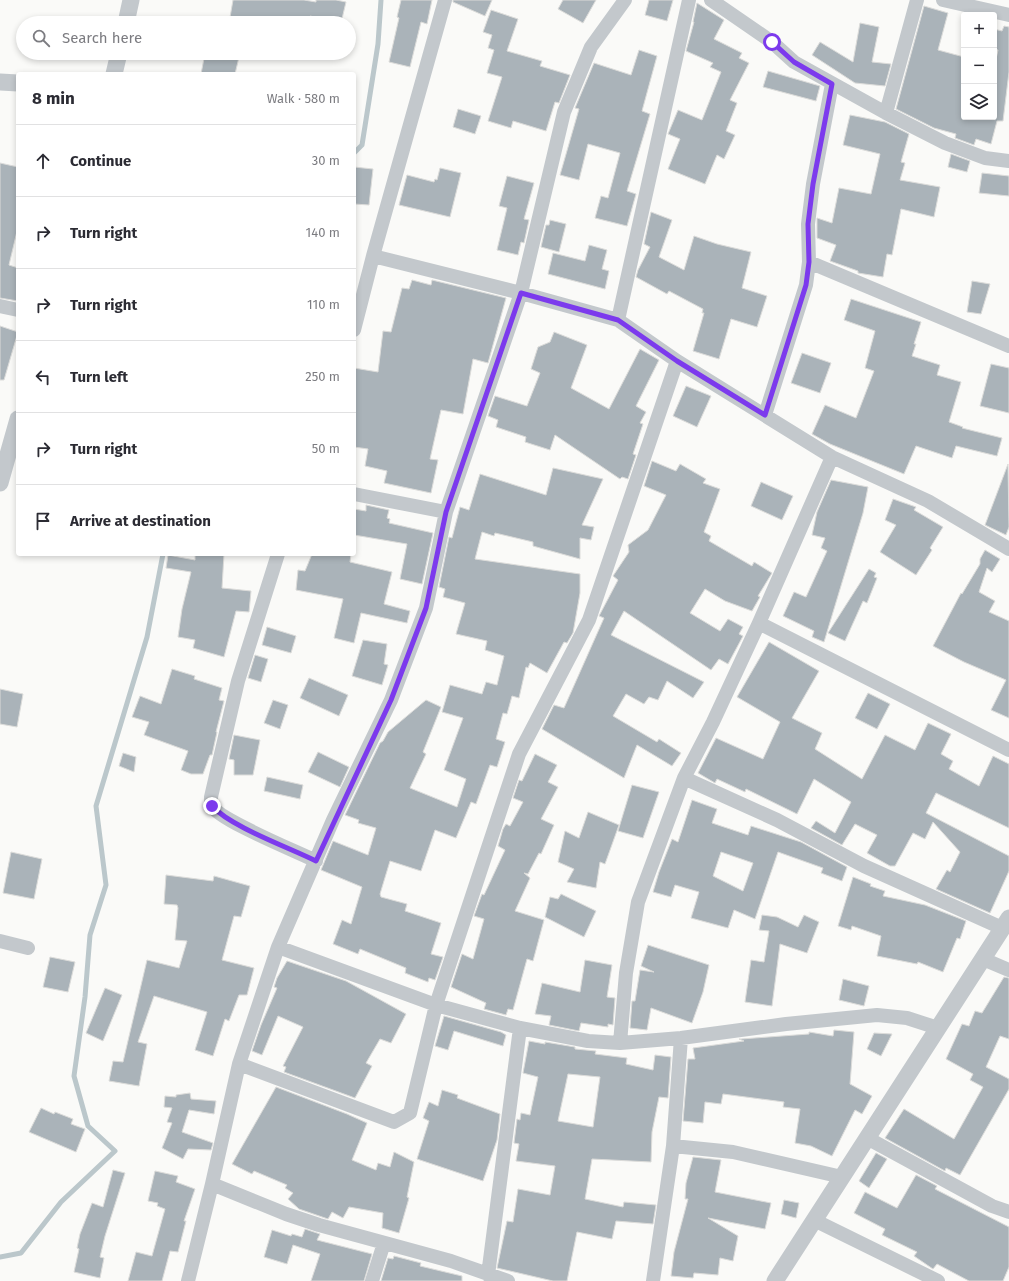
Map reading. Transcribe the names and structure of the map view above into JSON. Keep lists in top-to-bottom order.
{
  "page": {
    "map_buttons": ["+", "−"],
    "search": "Search here",
    "heading": ["8 min", "Walk · 580 m"],
    "list": [
      ["Continue", "30 m"],
      ["Turn right", "140 m"],
      ["Turn right", "110 m"],
      ["Turn left", "250 m"],
      ["Turn right", "50 m"],
      "Arrive at destination"
    ]
  }
}
